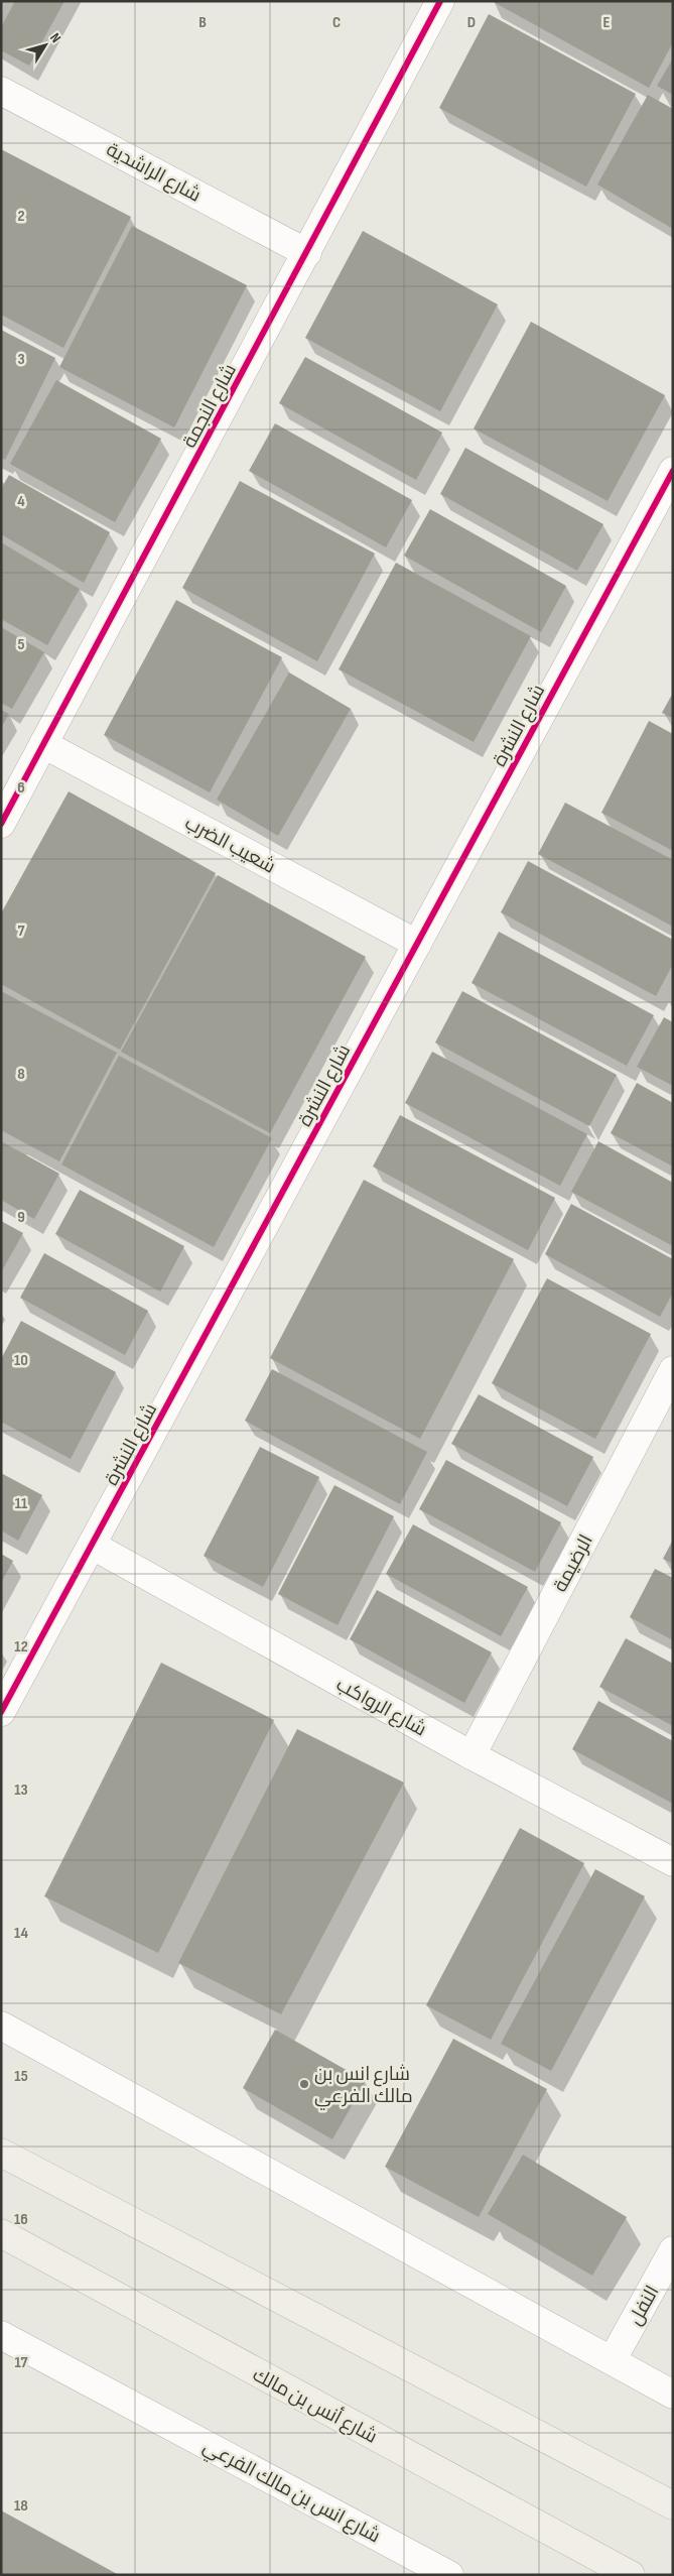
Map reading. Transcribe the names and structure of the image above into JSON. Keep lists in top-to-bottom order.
{
  "streets": {
    "main road": ["شارع أنس بن مالك"],
    "street": [
      "شارع الراشدية",
      "شارع النجمة",
      "شارع النشرة",
      "شعيب الضرب",
      "الرضيمة",
      "شارع الرواكب",
      "النفل",
      "شارع انس بن مالك الفرعي"
    ]
  },
  "crossings": [
    ["شارع الراشدية", "شارع النجمة"],
    ["شارع النجمة", "شعيب الضرب"],
    ["شارع النشرة", "شعيب الضرب"],
    ["شارع النشرة", "شارع الرواكب"],
    ["الرضيمة", "شارع الرواكب"]
  ],
  "places": ["شارع انس بن مالك الفرعي"],
  "north": "top right",
  "grid": {
    "columns": [
      "B",
      "C",
      "D",
      "E"
    ],
    "rows": [
      "2",
      "3",
      "4",
      "5",
      "6",
      "7",
      "8",
      "9",
      "10",
      "11",
      "12",
      "13",
      "14",
      "15",
      "16",
      "17",
      "18"
    ]
  }
}
